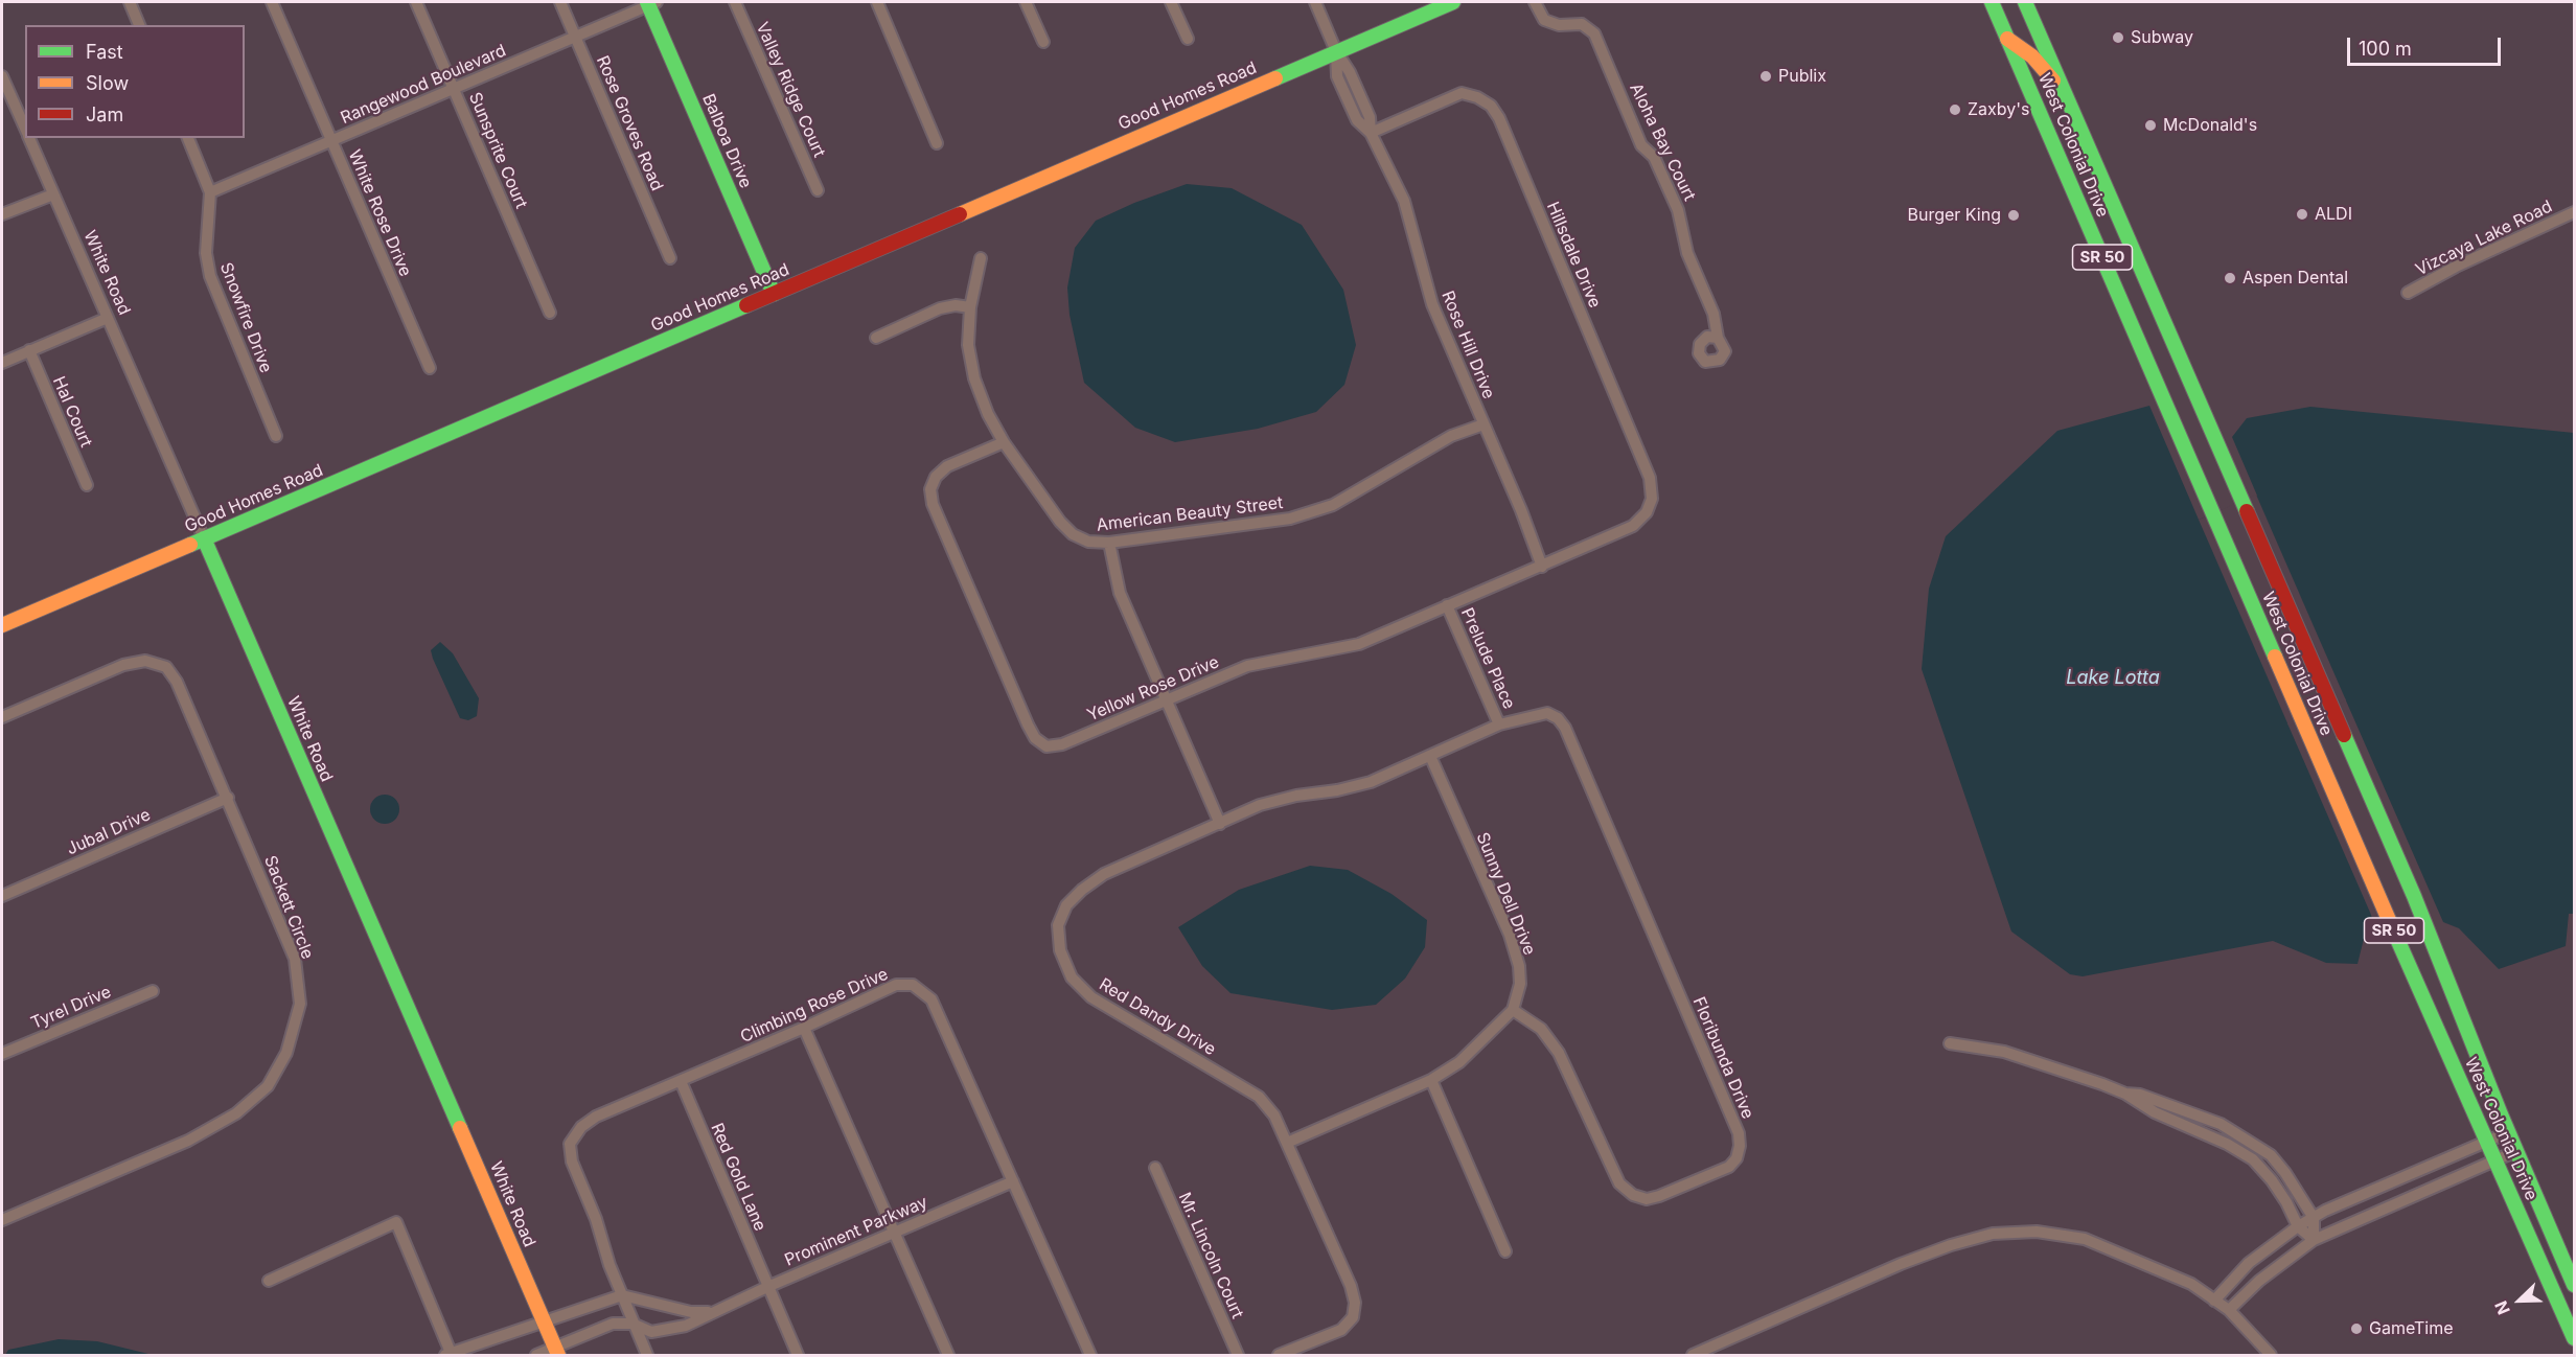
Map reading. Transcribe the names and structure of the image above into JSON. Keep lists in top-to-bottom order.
{
  "streets": {
    "main road": [
      "Good Homes Road",
      "Balboa Drive",
      "West Colonial Drive",
      "SR 50",
      "White Road"
    ],
    "street": [
      "Rangewood Boulevard",
      "Valley Ridge Court",
      "Rose Groves Road",
      "Aloha Bay Court",
      "Sunsprite Court",
      "White Rose Drive",
      "Vizcaya Lake Road",
      "Hillsdale Drive",
      "Snowfire Drive",
      "Rose Hill Drive",
      "Hal Court",
      "American Beauty Street",
      "Prelude Place",
      "Yellow Rose Drive",
      "Jubal Drive",
      "Sunny Dell Drive",
      "Sackett Circle",
      "Climbing Rose Drive",
      "Tyrel Drive",
      "Red Dandy Drive",
      "Floribunda Drive",
      "Red Gold Lane",
      "Prominent Parkway",
      "Mr. Lincoln Court"
    ]
  },
  "crossings": [
    ["Rangewood Boulevard", "Rose Groves Road"],
    ["Rangewood Boulevard", "Balboa Drive"],
    ["Rangewood Boulevard", "Sunsprite Court"],
    ["Rangewood Boulevard", "White Rose Drive"],
    ["Rangewood Boulevard", "Snowfire Drive"],
    ["Good Homes Road", "Balboa Drive"],
    ["Good Homes Road", "White Road"],
    ["Good Homes Road", "Rose Hill Drive"],
    ["Hillsdale Drive", "Rose Hill Drive"],
    ["Hillsdale Drive", "Yellow Rose Drive"],
    ["White Road", "Prominent Parkway"],
    ["Rose Hill Drive", "American Beauty Street"],
    ["Rose Hill Drive", "Yellow Rose Drive"],
    ["American Beauty Street", "Yellow Rose Drive"],
    ["Prelude Place", "Yellow Rose Drive"],
    ["Prelude Place", "Red Dandy Drive"],
    ["Prelude Place", "Floribunda Drive"],
    ["Jubal Drive", "Sackett Circle"],
    ["Sunny Dell Drive", "Red Dandy Drive"],
    ["Sunny Dell Drive", "Floribunda Drive"],
    ["Climbing Rose Drive", "Red Gold Lane"],
    ["Climbing Rose Drive", "Prominent Parkway"],
    ["Red Dandy Drive", "Floribunda Drive"],
    ["Red Gold Lane", "Prominent Parkway"]
  ],
  "water": ["Lake Lotta"],
  "places": [
    "Subway",
    "Publix",
    "Zaxby's",
    "McDonald's",
    "ALDI",
    "Burger King",
    "Aspen Dental",
    "GameTime"
  ],
  "legend": ["Fast", "Slow", "Jam"],
  "scale_bar": "100 m",
  "north": "bottom left"
}
